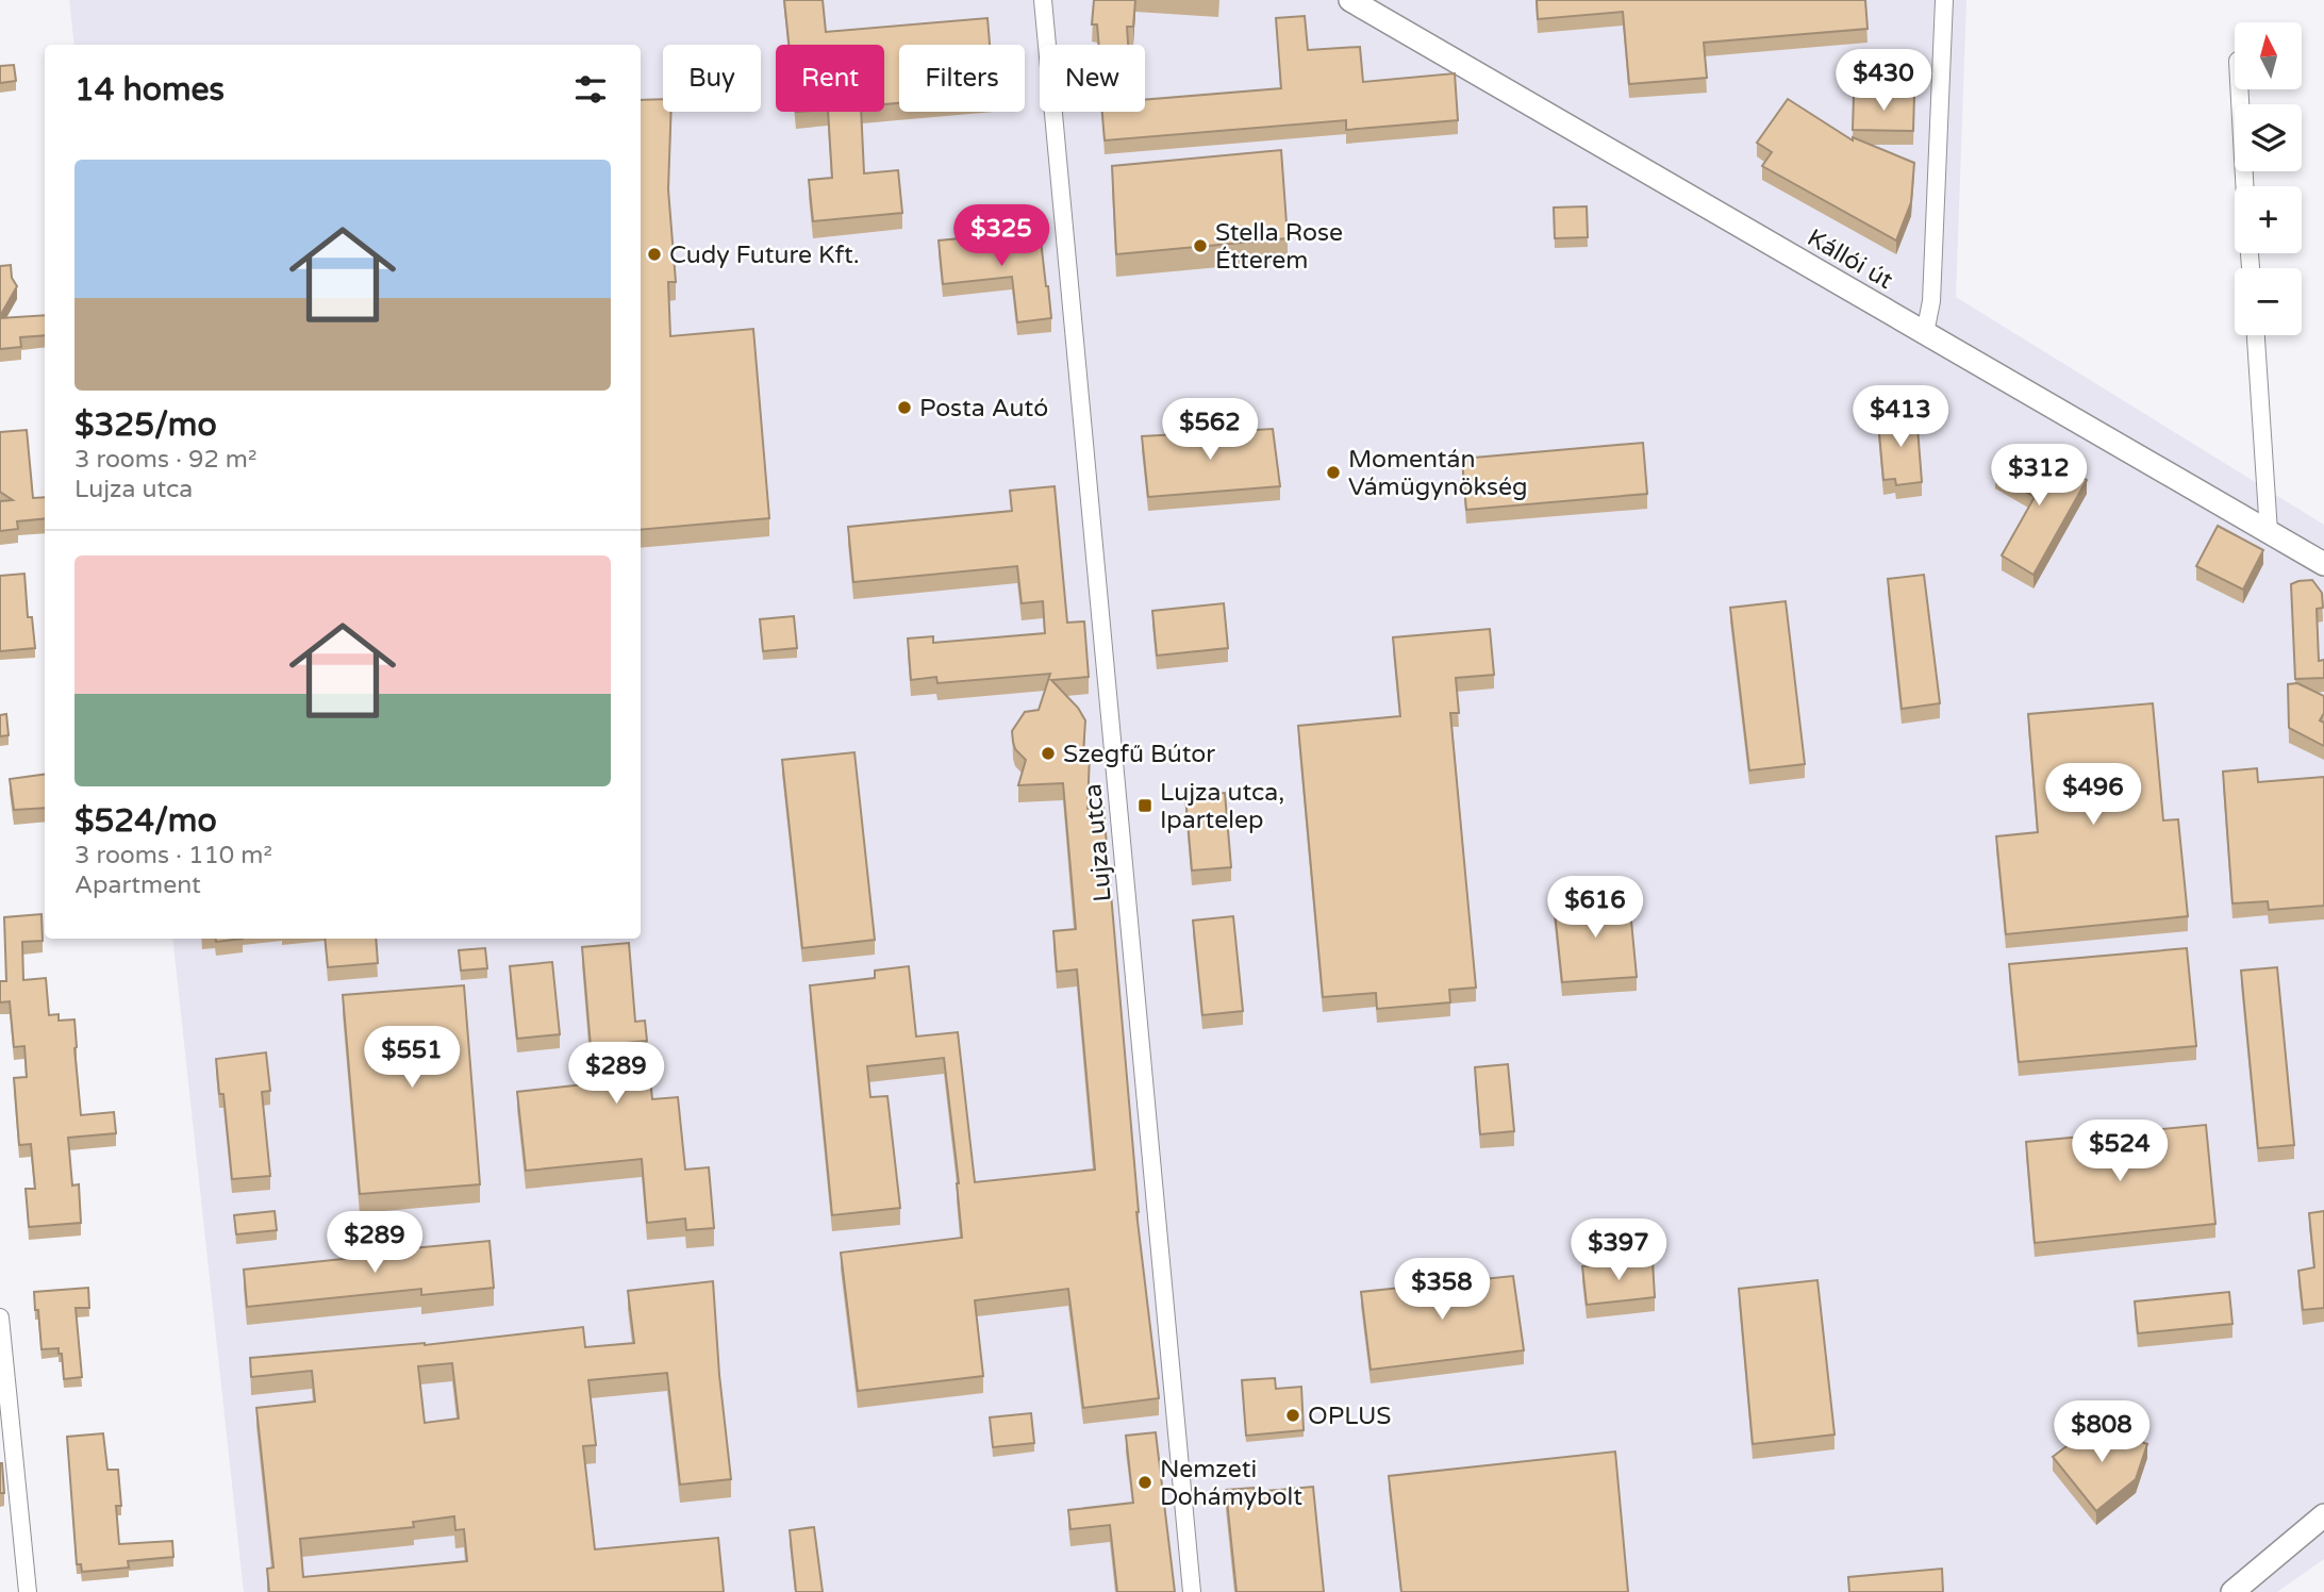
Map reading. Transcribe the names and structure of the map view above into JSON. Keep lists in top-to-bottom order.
{
  "streets": {
    "main road": ["Kállói út"],
    "street": ["Lujza utca"]
  },
  "places": {
    "other": [
      "Stella Rose Étterem",
      "Cudy Future Kft.",
      "Posta Autó",
      "Momentán Vámügynökség",
      "Szegfű Bútor",
      "OPLUS",
      "Nemzeti Dohámybolt"
    ],
    "transit": ["Lujza utca, Ipartelep"]
  },
  "north": "top",
  "page": {
    "map_buttons": ["+", "−"],
    "chip": [
      "Buy",
      "Rent",
      "Filters",
      "New"
    ],
    "heading": "14 homes",
    "price": [
      "$430",
      "$325",
      "$413",
      "$562",
      "$312",
      "$496",
      "$616",
      "$551",
      "$289",
      "$524",
      "$289",
      "$397",
      "$358",
      "$808"
    ],
    "list": [
      {
        "name": "$325/mo",
        "note": "3 rooms · 92 m² · Lujza utca"
      },
      {
        "name": "$524/mo",
        "note": "3 rooms · 110 m² · Apartment"
      }
    ]
  }
}
